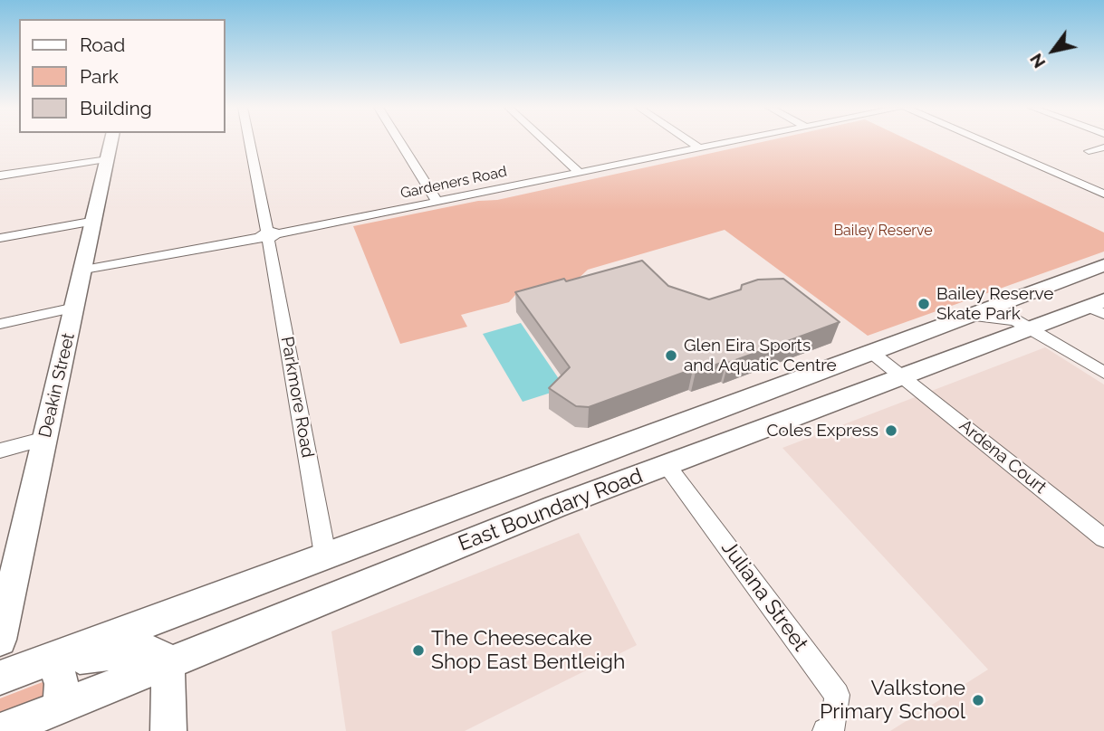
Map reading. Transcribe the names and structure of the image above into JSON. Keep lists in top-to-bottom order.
{
  "streets": {
    "main road": ["Deakin Street", "East Boundary Road"],
    "street": [
      "Gardeners Road",
      "Parkmore Road",
      "Ardena Court",
      "Juliana Street"
    ]
  },
  "crossings": [
    ["Gardeners Road", "Deakin Street"],
    ["Gardeners Road", "Parkmore Road"],
    ["Parkmore Road", "East Boundary Road"],
    ["Ardena Court", "East Boundary Road"],
    ["East Boundary Road", "Juliana Street"]
  ],
  "parks": ["Bailey Reserve"],
  "places": [
    "Bailey Reserve Skate Park",
    "Glen Eira Sports and Aquatic Centre",
    "Coles Express",
    "The Cheesecake Shop East Bentleigh",
    "Valkstone Primary School"
  ],
  "legend": ["Road", "Park", "Building"],
  "north": "bottom left"
}
